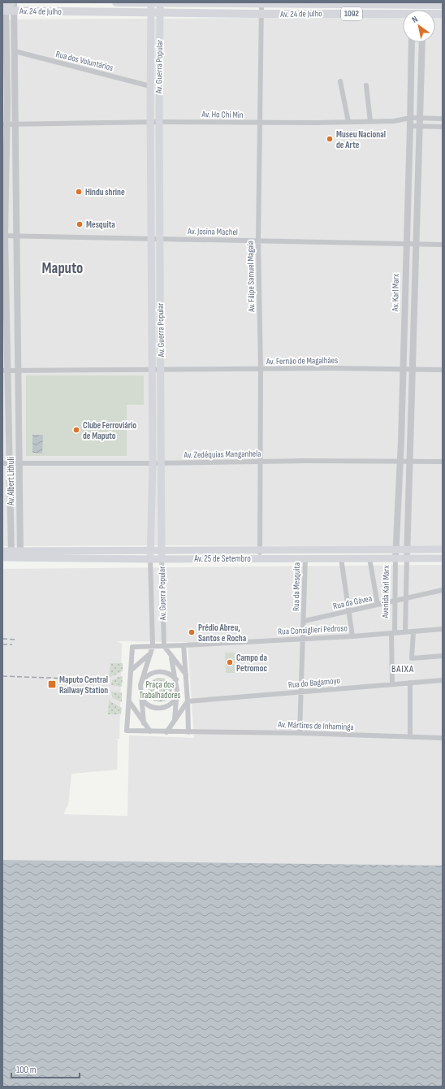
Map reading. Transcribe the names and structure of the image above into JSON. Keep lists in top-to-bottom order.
{
  "streets": {
    "main road": [
      "Av. 24 de Julho",
      "1092",
      "Av. Guerra Popular",
      "Av. 25 de Setembro"
    ],
    "street": [
      "Rua dos Voluntários",
      "Av. Ho Chi Min",
      "Av. Josina Machel",
      "Av. Filipe Samuel Magaia",
      "Av. Karl Marx",
      "Av. Fernão de Magalhães",
      "Av. Zedéquias Manganhela",
      "Av. Albert Lithuli",
      "Rua da Mesquita",
      "Avenida Karl Marx",
      "Rua da Gávea",
      "Rua Consiglieri Pedroso",
      "Rua do Bagamoyo",
      "Av. Mártires de Inhaminga"
    ]
  },
  "crossings": [
    ["Av. 24 de Julho", "Av. Guerra Popular"],
    ["Av. 24 de Julho", "Av. Filipe Samuel Magaia"],
    ["Av. 24 de Julho", "Av. Albert Lithuli"],
    ["Rua dos Voluntários", "Av. Guerra Popular"],
    ["Rua dos Voluntários", "Av. Albert Lithuli"],
    ["Av. Guerra Popular", "Av. Ho Chi Min"],
    ["Av. Guerra Popular", "Av. Josina Machel"],
    ["Av. Guerra Popular", "Av. Fernão de Magalhães"],
    ["Av. Guerra Popular", "Av. Zedéquias Manganhela"],
    ["Av. Guerra Popular", "Av. 25 de Setembro"],
    ["Av. Ho Chi Min", "Av. Filipe Samuel Magaia"],
    ["Av. Ho Chi Min", "Av. Karl Marx"],
    ["Av. Ho Chi Min", "Av. Albert Lithuli"],
    ["Av. Josina Machel", "Av. Filipe Samuel Magaia"],
    ["Av. Josina Machel", "Av. Karl Marx"],
    ["Av. Josina Machel", "Av. Albert Lithuli"],
    ["Av. Filipe Samuel Magaia", "Av. Fernão de Magalhães"],
    ["Av. Filipe Samuel Magaia", "Av. Zedéquias Manganhela"],
    ["Av. Filipe Samuel Magaia", "Av. 25 de Setembro"],
    ["Av. Karl Marx", "Av. Fernão de Magalhães"],
    ["Av. Karl Marx", "Av. Zedéquias Manganhela"],
    ["Av. Karl Marx", "Av. 25 de Setembro"],
    ["Av. Karl Marx", "Avenida Karl Marx"],
    ["Av. Zedéquias Manganhela", "Av. Albert Lithuli"],
    ["Av. Albert Lithuli", "Av. 25 de Setembro"],
    ["Av. 25 de Setembro", "Rua da Mesquita"],
    ["Av. 25 de Setembro", "Avenida Karl Marx"],
    ["Rua da Mesquita", "Rua da Gávea"],
    ["Rua da Mesquita", "Rua Consiglieri Pedroso"],
    ["Rua da Mesquita", "Rua do Bagamoyo"],
    ["Rua da Mesquita", "Av. Mártires de Inhaminga"],
    ["Avenida Karl Marx", "Rua da Gávea"],
    ["Avenida Karl Marx", "Rua Consiglieri Pedroso"],
    ["Avenida Karl Marx", "Rua do Bagamoyo"]
  ],
  "districts": ["Maputo", "BAIXA"],
  "parks": ["Praça dos Trabalhadores"],
  "places": {
    "other": [
      "Museu Nacional de Arte",
      "Hindu shrine",
      "Mesquita",
      "Clube Ferroviário de Maputo",
      "Prédio Abreu, Santos e Rocha",
      "Campo da Petromoc"
    ],
    "transit": ["Maputo Central Railway Station"]
  },
  "scale_bar": "100 m",
  "north": "top left"
}
